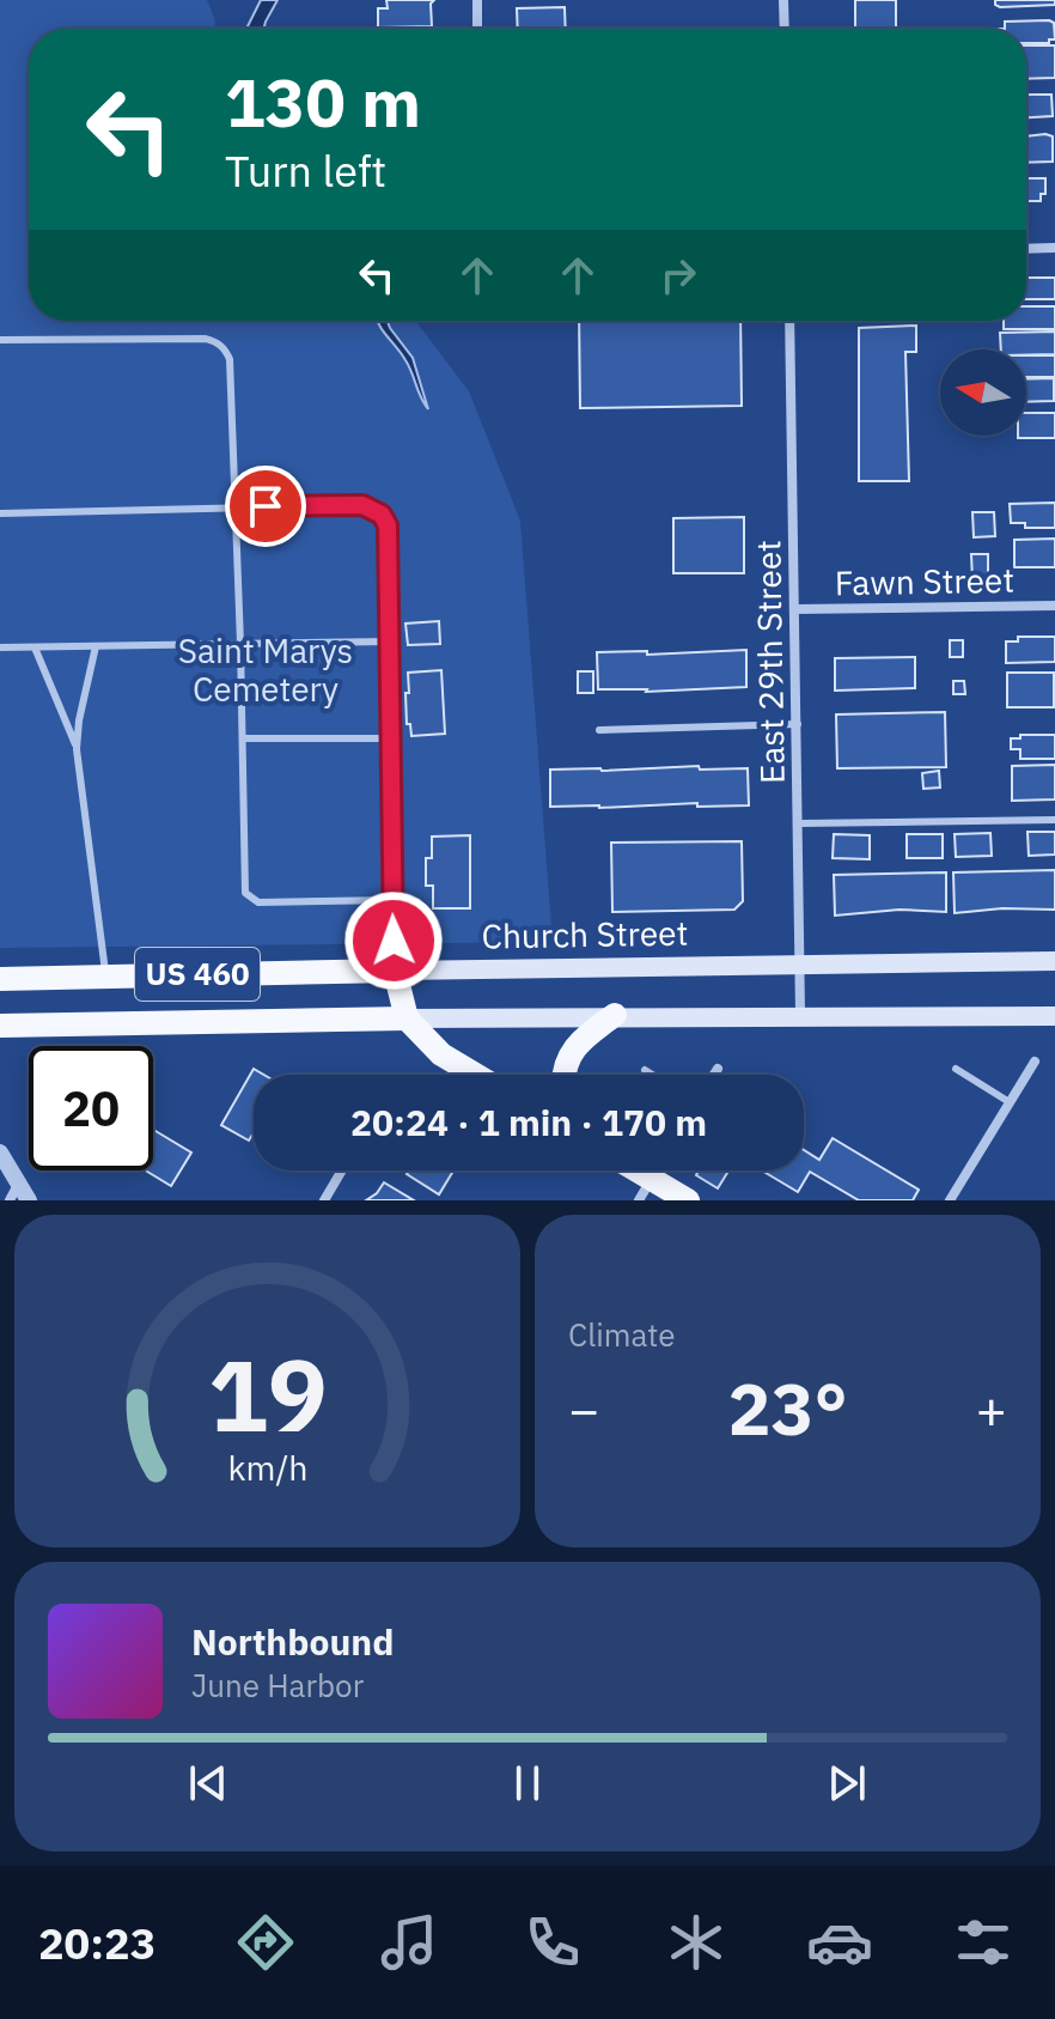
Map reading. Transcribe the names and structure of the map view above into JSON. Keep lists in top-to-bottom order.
{
  "streets": {
    "main road": ["Church Street", "US 460"],
    "street": ["Fawn Street", "East 29th Street"]
  },
  "crossings": [
    ["Fawn Street", "East 29th Street"],
    ["East 29th Street", "Church Street"]
  ],
  "parks": ["Saint Marys Cemetery"],
  "north": "left",
  "page": {
    "turn": ["130 m", "Turn left"],
    "limit": "20",
    "trip": "20:24 · 1 min · 170 m",
    "tile": "Climate",
    "heat": ["−", "23°", "+"],
    "song": ["Northbound", "June Harbor"],
    "tabs": "20:23",
    "gauge": ["19", "km/h"]
  }
}
